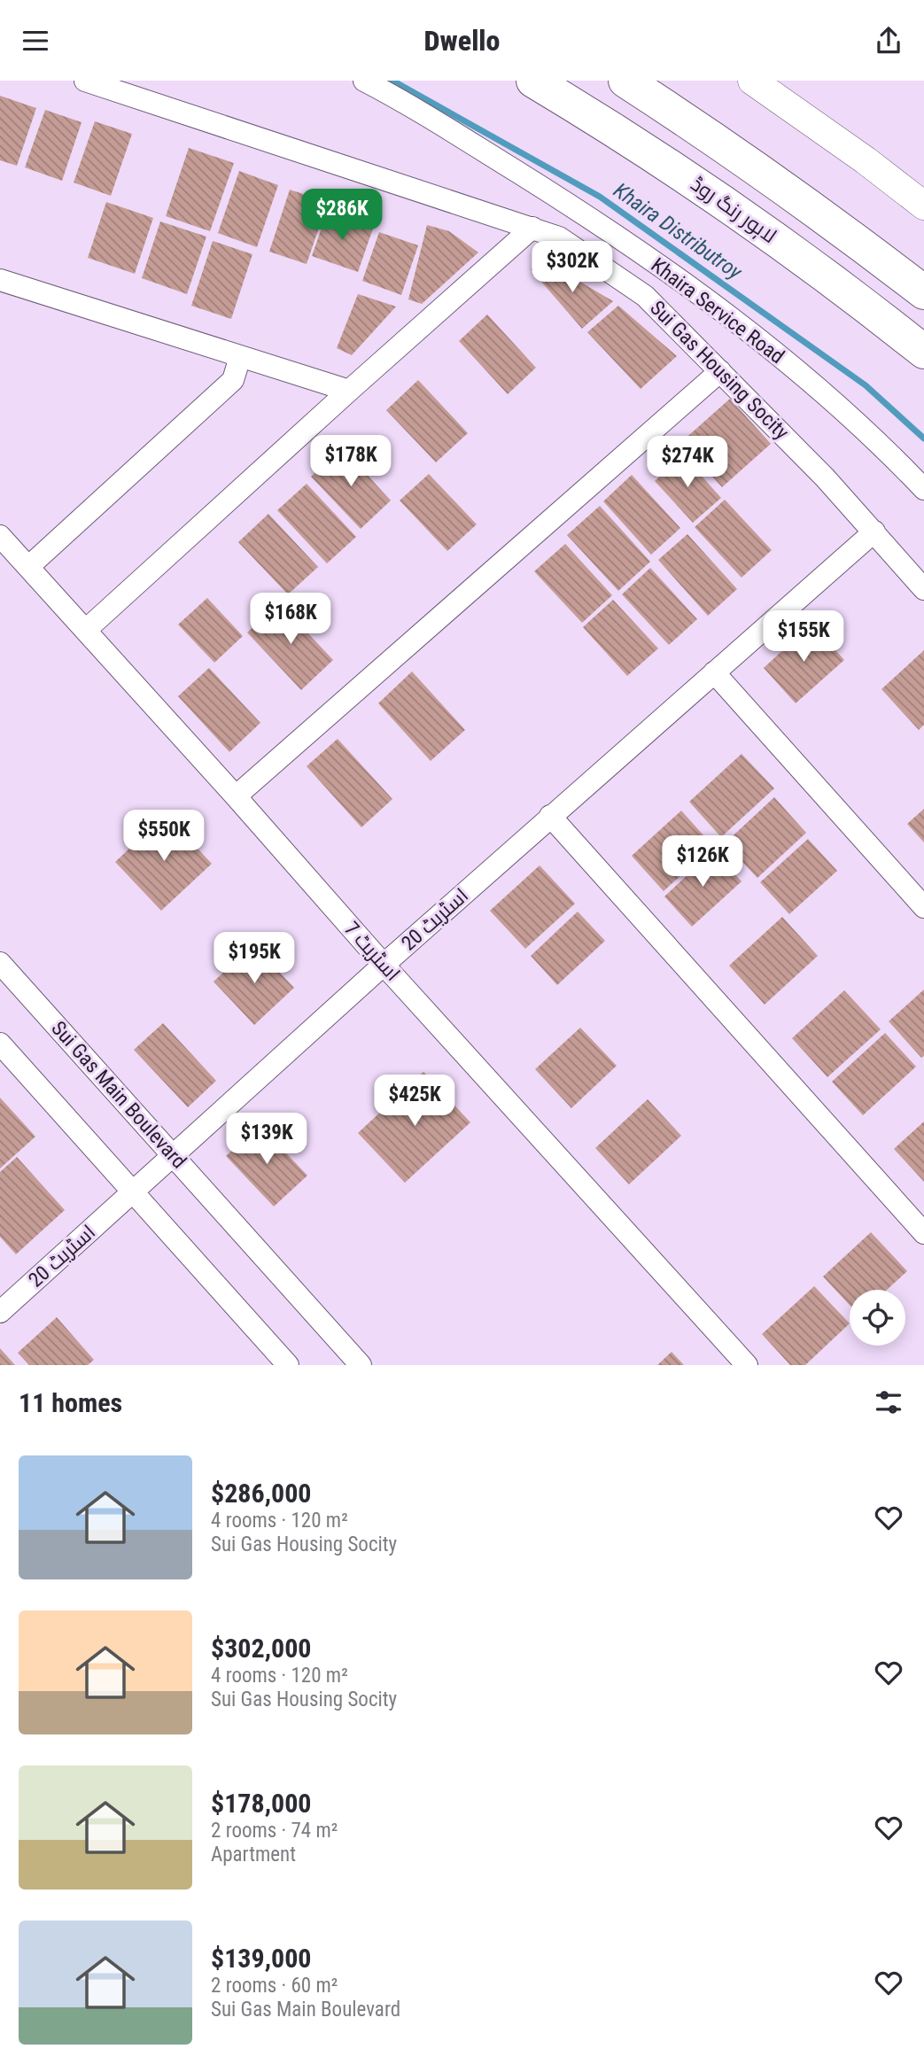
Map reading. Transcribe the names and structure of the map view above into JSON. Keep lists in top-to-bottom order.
{
  "streets": {
    "highway": ["لاہور رنگ روڈ"],
    "street": [
      "Khaira Service Road",
      "Sui Gas Housing Socity",
      "اسٹریٹ 20",
      "اسٹریٹ 7",
      "Sui Gas Main Boulevard"
    ]
  },
  "crossings": [
    ["Sui Gas Housing Socity", "اسٹریٹ 20"],
    ["اسٹریٹ 20", "اسٹریٹ 7"],
    ["اسٹریٹ 20", "Sui Gas Main Boulevard"]
  ],
  "water": ["Khaira Distributroy"],
  "page": {
    "header": "Dwello",
    "price": [
      "$286K",
      "$302K",
      "$178K",
      "$274K",
      "$168K",
      "$155K",
      "$550K",
      "$126K",
      "$195K",
      "$425K",
      "$139K"
    ],
    "heading": "11 homes",
    "list": [
      {
        "name": "$286,000",
        "note": "4 rooms · 120 m² · Sui Gas Housing Socity"
      },
      {
        "name": "$302,000",
        "note": "4 rooms · 120 m² · Sui Gas Housing Socity"
      },
      {
        "name": "$178,000",
        "note": "2 rooms · 74 m² · Apartment"
      },
      {
        "name": "$139,000",
        "note": "2 rooms · 60 m² · Sui Gas Main Boulevard"
      }
    ]
  }
}
